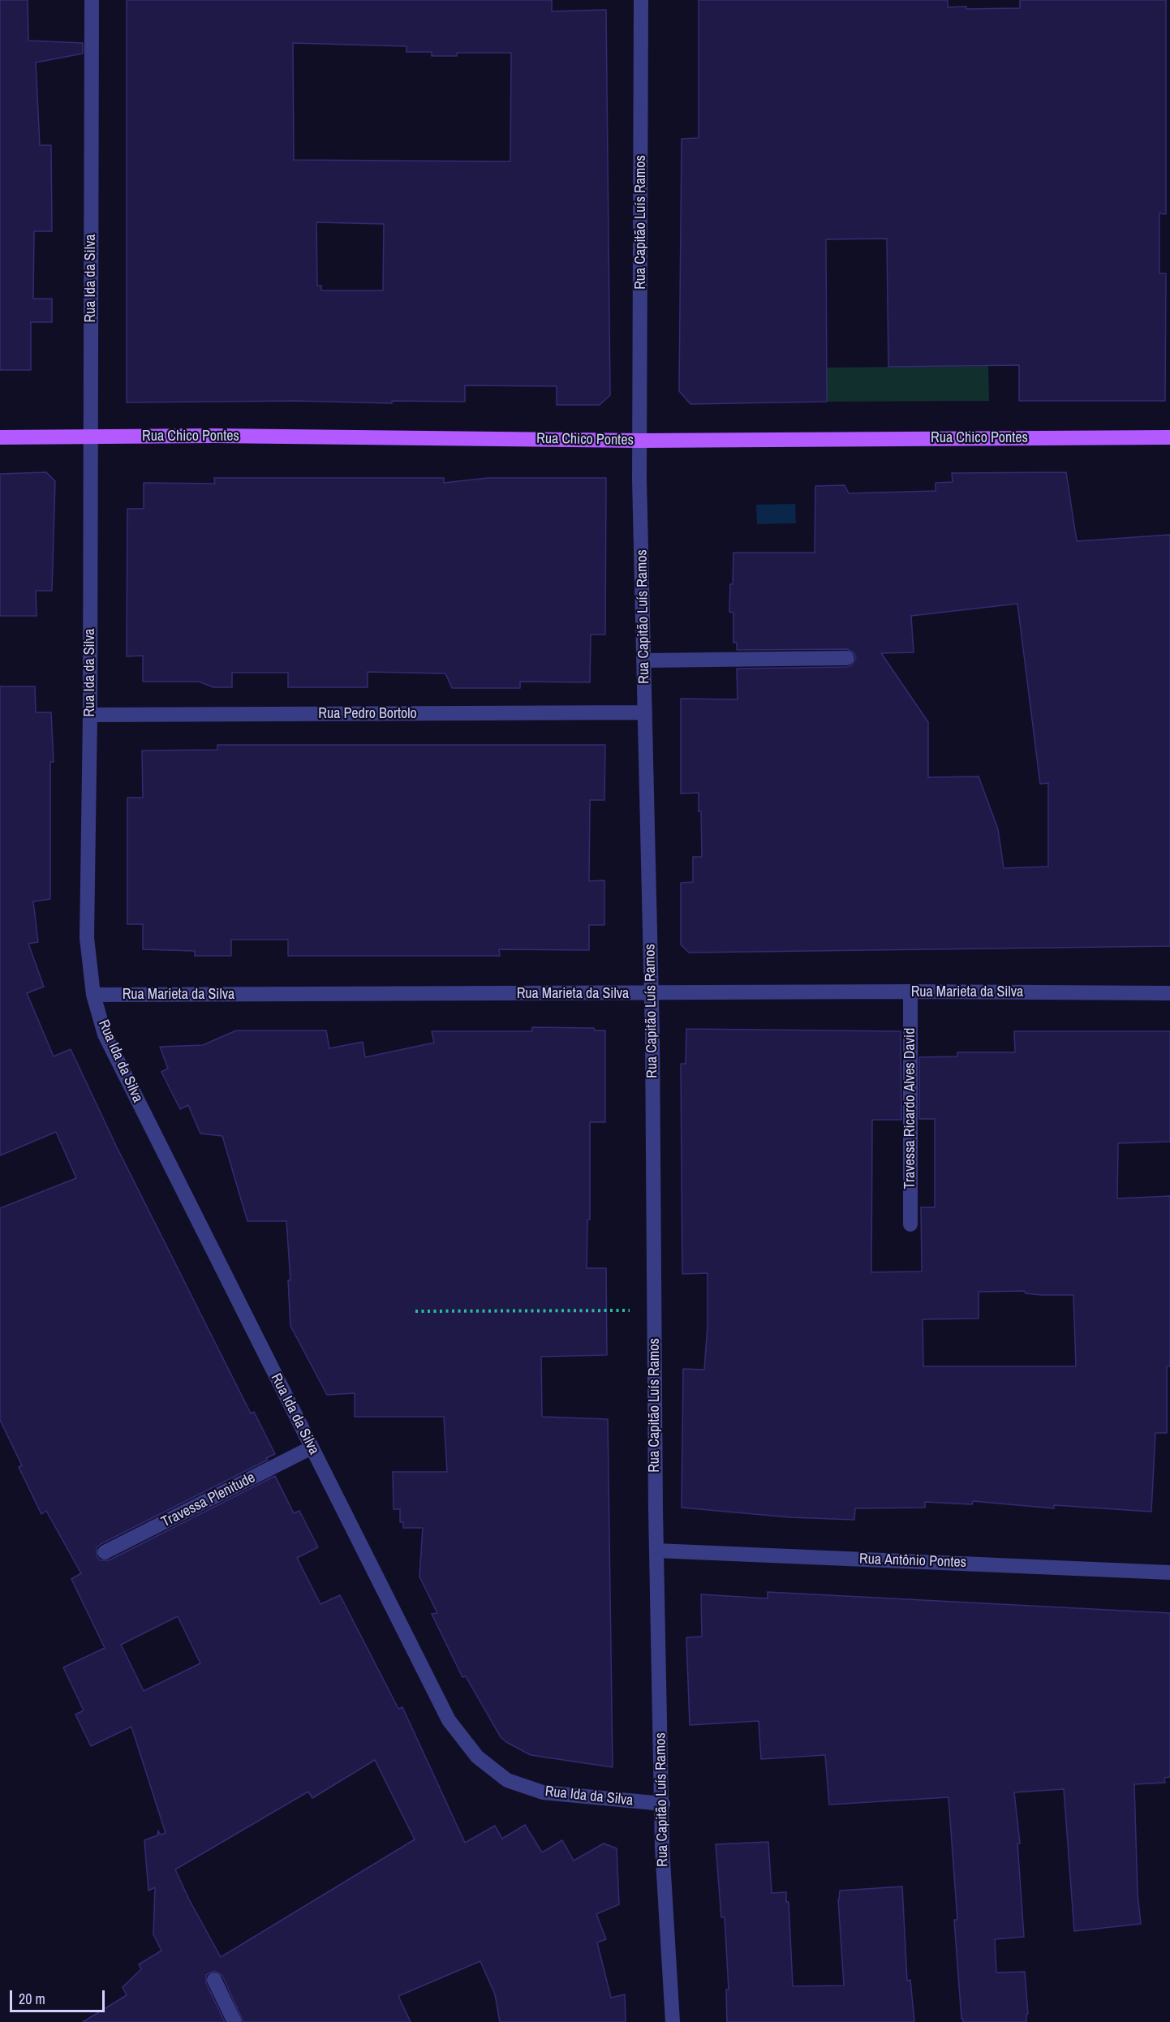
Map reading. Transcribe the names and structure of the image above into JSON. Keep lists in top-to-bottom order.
{
  "streets": {
    "main road": ["Rua Chico Pontes"],
    "street": [
      "Rua Capitão Luís Ramos",
      "Rua Ida da Silva",
      "Rua Pedro Bortolo",
      "Rua Marieta da Silva",
      "Travessa Ricardo Alves David",
      "Travessa Plenitude",
      "Rua Antônio Pontes"
    ]
  },
  "crossings": [
    ["Rua Capitão Luís Ramos", "Rua Ida da Silva"],
    ["Rua Capitão Luís Ramos", "Rua Chico Pontes"],
    ["Rua Capitão Luís Ramos", "Rua Pedro Bortolo"],
    ["Rua Capitão Luís Ramos", "Rua Marieta da Silva"],
    ["Rua Capitão Luís Ramos", "Rua Antônio Pontes"],
    ["Rua Ida da Silva", "Rua Chico Pontes"],
    ["Rua Ida da Silva", "Rua Pedro Bortolo"],
    ["Rua Ida da Silva", "Rua Marieta da Silva"],
    ["Rua Ida da Silva", "Travessa Plenitude"],
    ["Rua Marieta da Silva", "Travessa Ricardo Alves David"]
  ],
  "scale_bar": "20 m"
}
